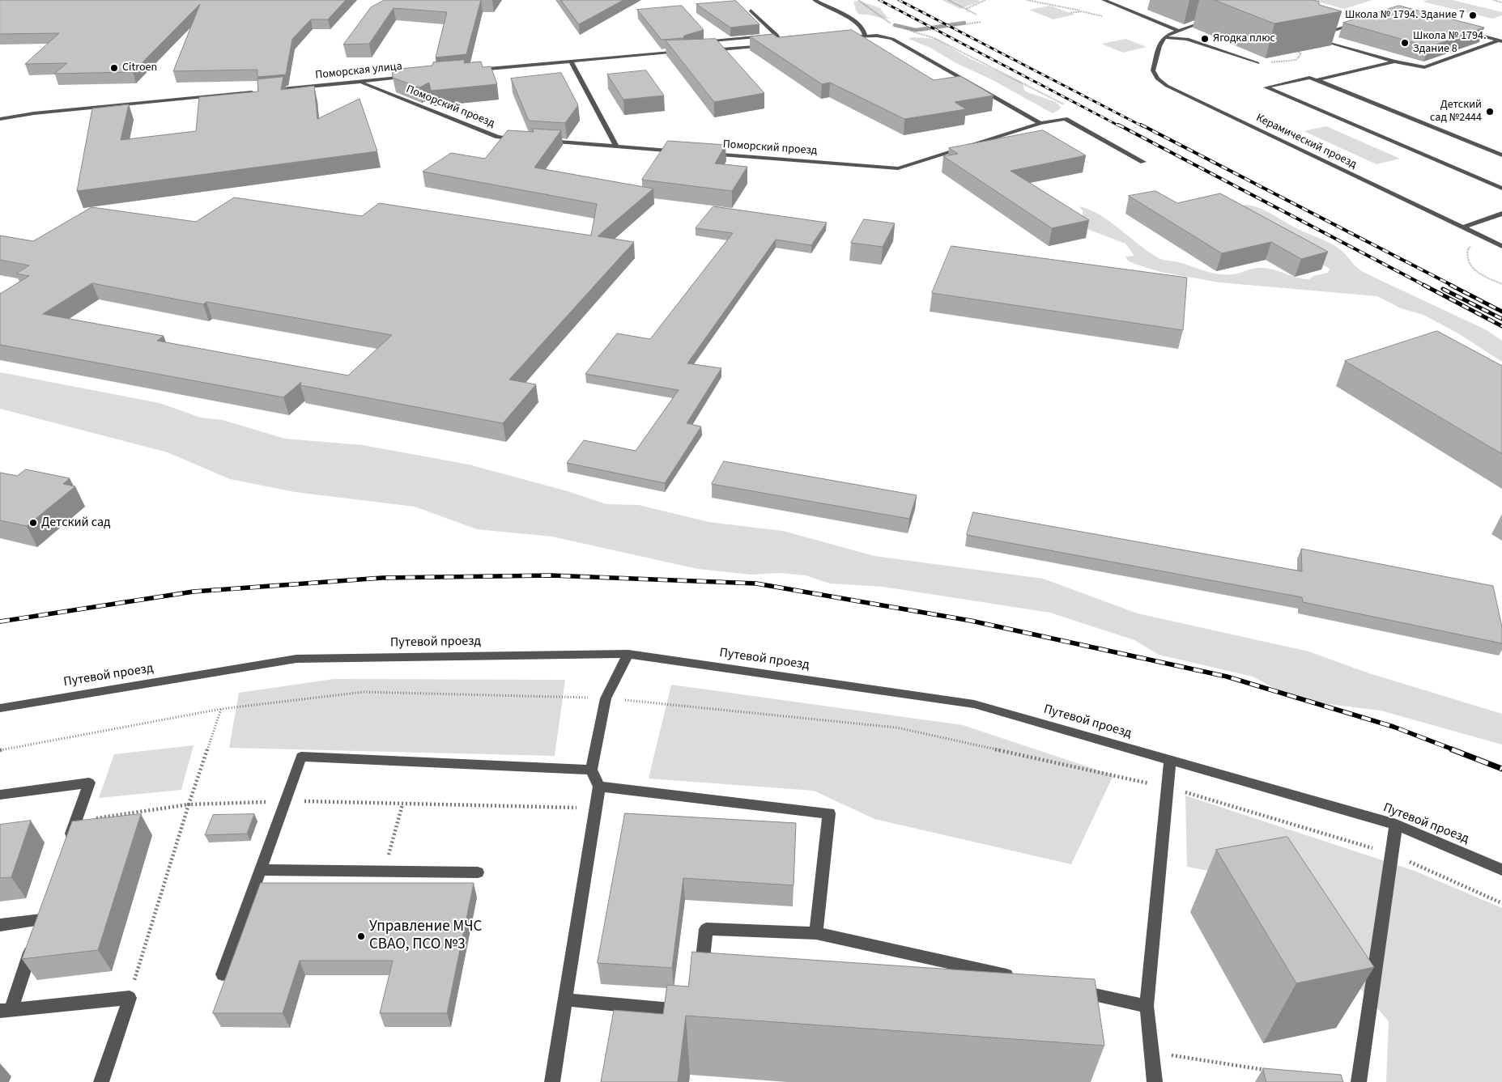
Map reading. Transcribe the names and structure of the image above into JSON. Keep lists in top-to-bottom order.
{
  "streets": {
    "street": [
      "Поморская улица",
      "Поморский проезд",
      "Керамический проезд",
      "Путевой проезд"
    ]
  },
  "crossings": [
    ["Поморская улица", "Поморский проезд"]
  ],
  "places": [
    "Школа № 1794. Здание 7",
    "Ягодка плюс",
    "Школа № 1794. Здание 8",
    "Citroen",
    "Детский сад №2444",
    "Детский сад",
    "Управление МЧС СВАО, ПСО №3"
  ]
}
